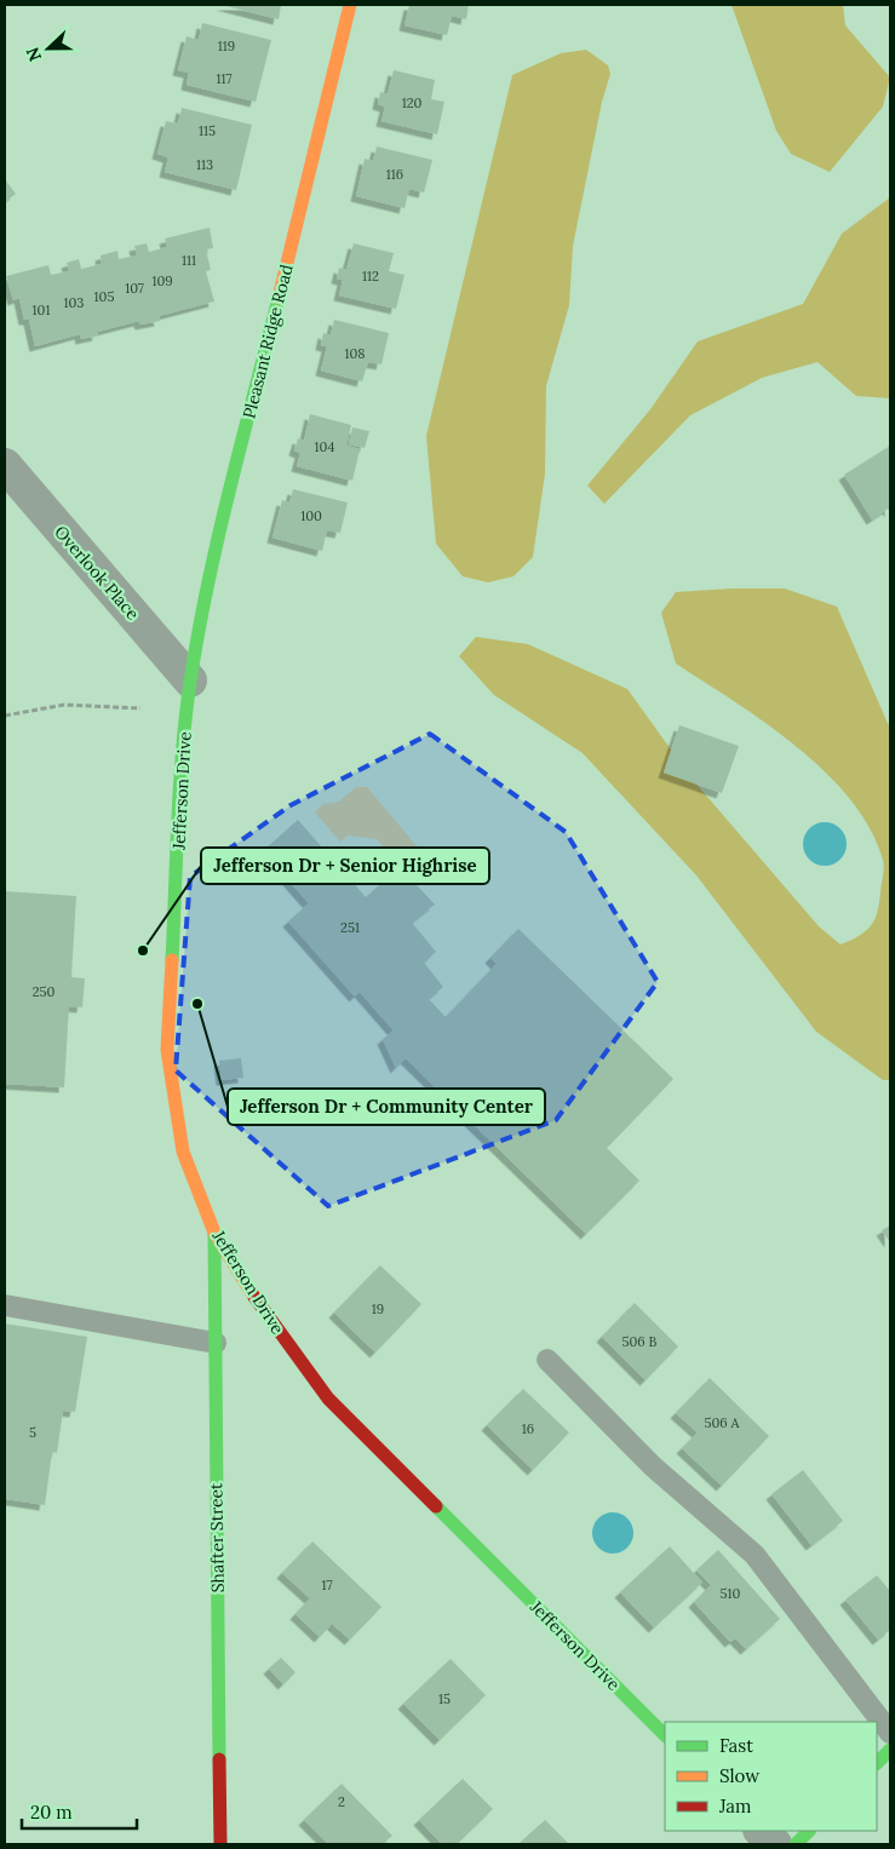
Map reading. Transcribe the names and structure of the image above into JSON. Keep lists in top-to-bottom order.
{
  "streets": {
    "street": [
      "Pleasant Ridge Road",
      "Overlook Place",
      "Jefferson Drive",
      "Shafter Street"
    ]
  },
  "crossings": [
    ["Pleasant Ridge Road", "Overlook Place"],
    ["Pleasant Ridge Road", "Jefferson Drive"],
    ["Overlook Place", "Jefferson Drive"],
    ["Jefferson Drive", "Shafter Street"]
  ],
  "places": ["Jefferson Dr + Senior Highrise", "Jefferson Dr + Community Center"],
  "house_numbers": [
    "119",
    "117",
    "120",
    "115",
    "113",
    "116",
    "111",
    "112",
    "109",
    "107",
    "105",
    "103",
    "101",
    "108",
    "104",
    "100",
    "251",
    "250",
    "19",
    "506 B",
    "506 A",
    "16",
    "5",
    "17",
    "510",
    "15",
    "2"
  ],
  "legend": ["Fast", "Slow", "Jam"],
  "scale_bar": "20 m",
  "north": "left"
}
